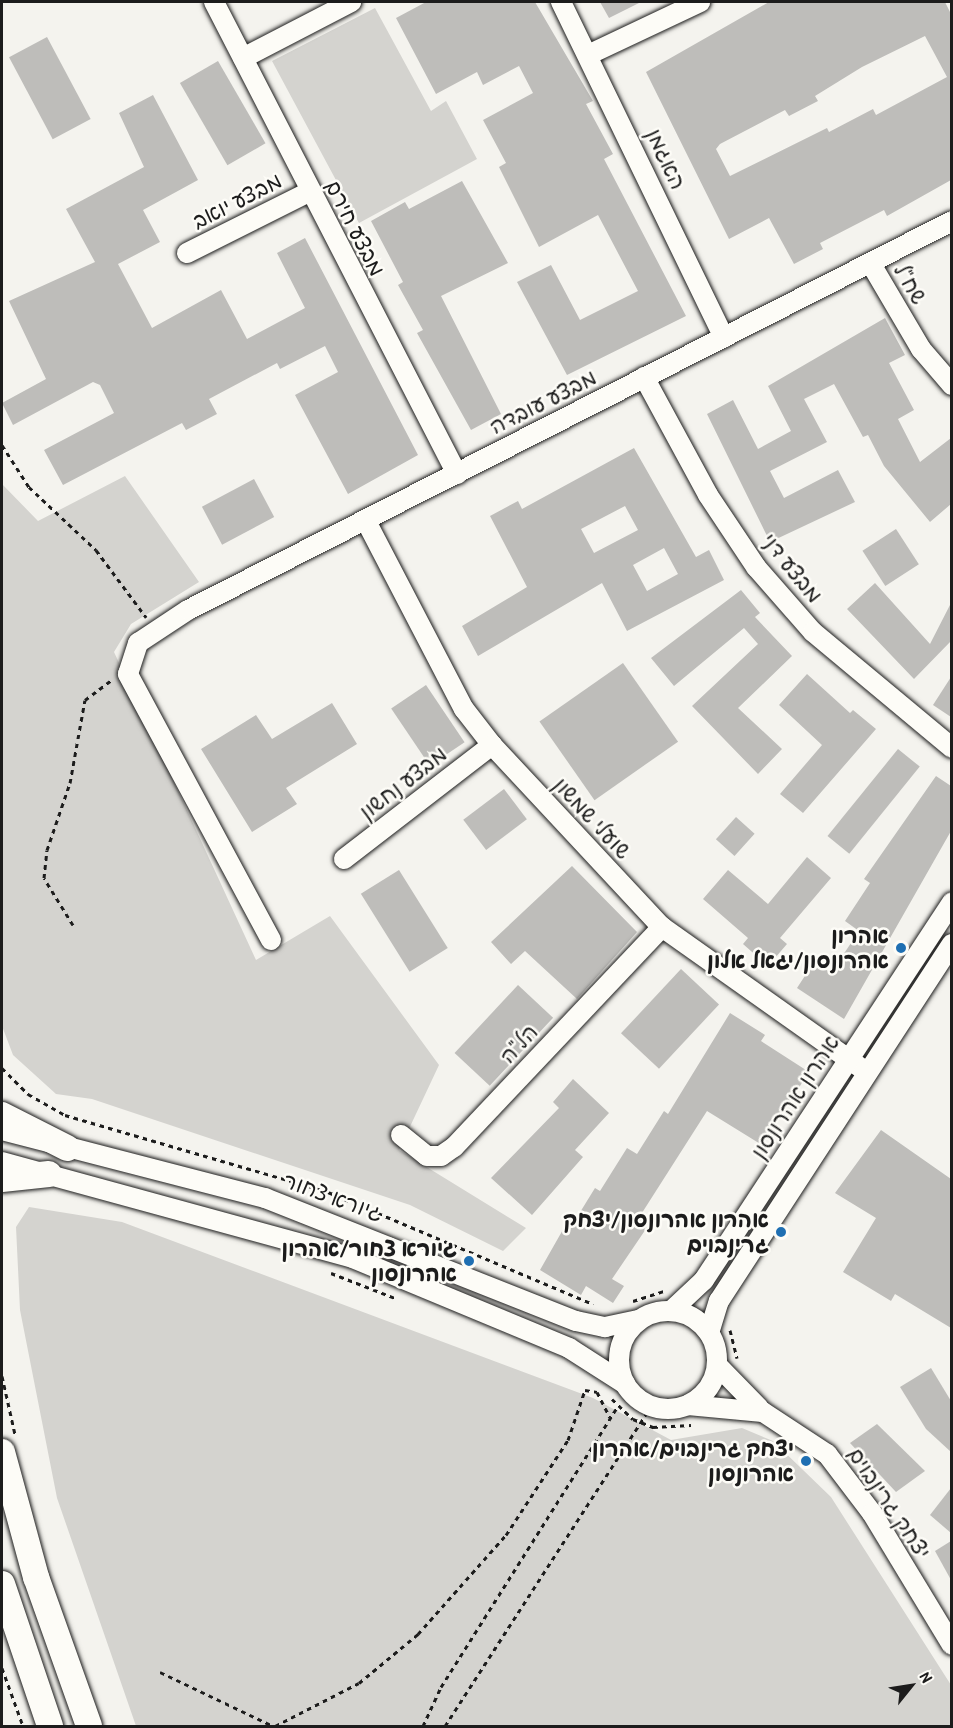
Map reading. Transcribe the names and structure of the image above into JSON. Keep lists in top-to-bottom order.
{
  "streets": {
    "street": [
      "האגמן",
      "מבצע יואב",
      "מבצע חירם",
      "שח\"ל",
      "מבצע עובדה",
      "מבצע דני",
      "מבצע נחשון",
      "שועלי שמשון",
      "הל\"ה",
      "אהרון אהרונסון",
      "גיורא צחור",
      "יצחק גרינבוים"
    ]
  },
  "crossings": [
    ["האגמן", "מבצע עובדה"],
    ["מבצע יואב", "מבצע חירם"],
    ["מבצע חירם", "מבצע עובדה"],
    ["שח\"ל", "מבצע עובדה"],
    ["מבצע עובדה", "מבצע דני"],
    ["מבצע עובדה", "שועלי שמשון"],
    ["מבצע נחשון", "שועלי שמשון"],
    ["שועלי שמשון", "הל\"ה"],
    ["שועלי שמשון", "אהרון אהרונסון"],
    ["אהרון אהרונסון", "גיורא צחור"],
    ["אהרון אהרונסון", "יצחק גרינבוים"],
    ["גיורא צחור", "יצחק גרינבוים"]
  ],
  "places": [
    "אהרון אהרונסון/יגאל אלון",
    "אהרון אהרונסון/יצחק גרינבוים",
    "גיורא צחור/אהרון אהרונסון",
    "יצחק גרינבוים/אהרון אהרונסון"
  ],
  "north": "top right"
}
